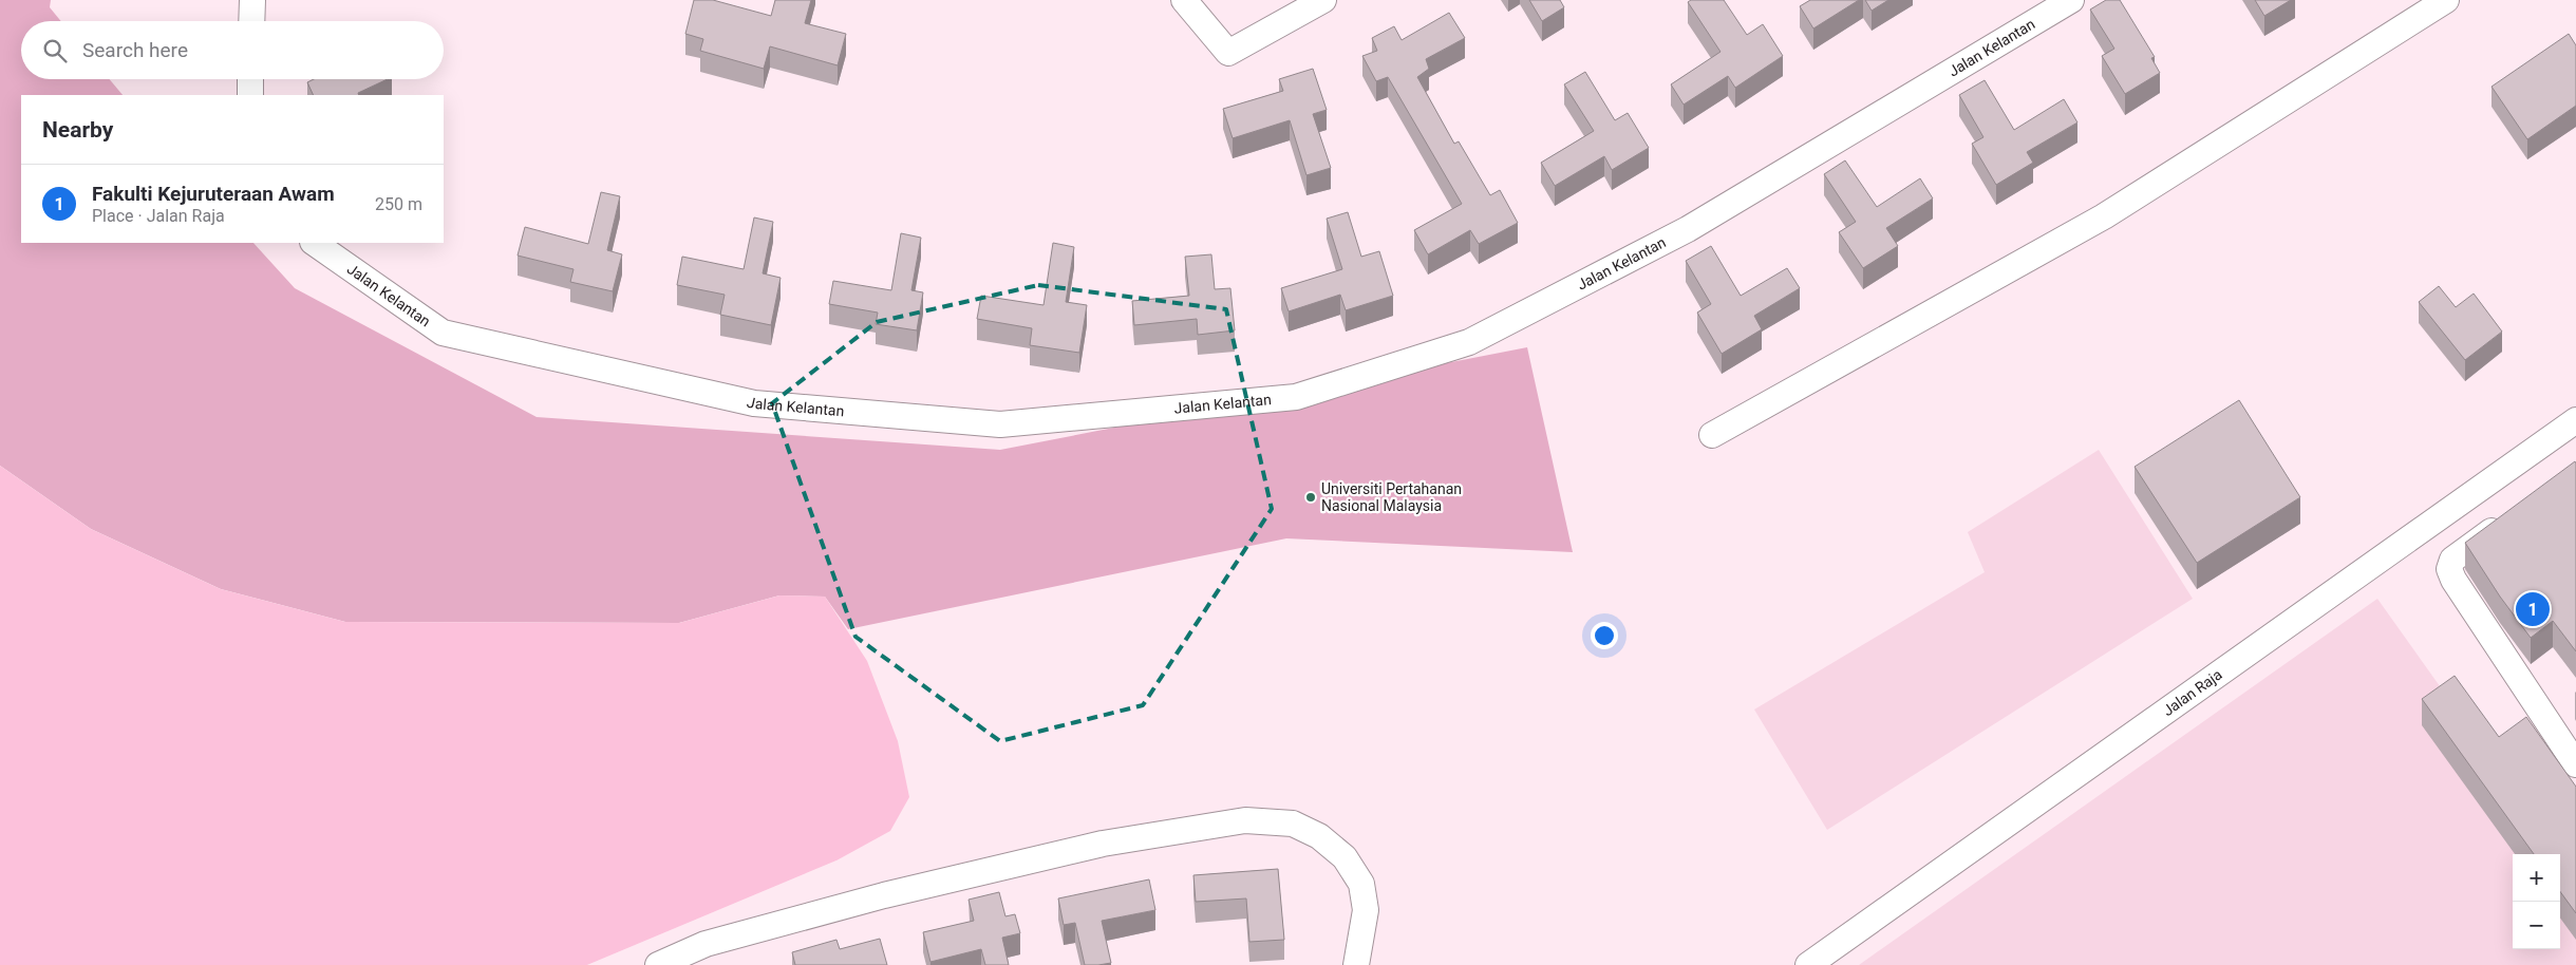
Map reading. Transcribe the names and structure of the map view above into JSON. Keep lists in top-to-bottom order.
{
  "streets": {
    "street": ["Jalan Kelantan", "Jalan Raja"]
  },
  "places": ["Universiti Pertahanan Nasional Malaysia"],
  "page": {
    "search": "Search here",
    "heading": "Nearby",
    "list": [
      {
        "mark": "1",
        "name": "Fakulti Kejuruteraan Awam",
        "note": "Place · Jalan Raja",
        "value": "250 m"
      }
    ],
    "pins": "1",
    "map_buttons": ["+", "−"]
  }
}
